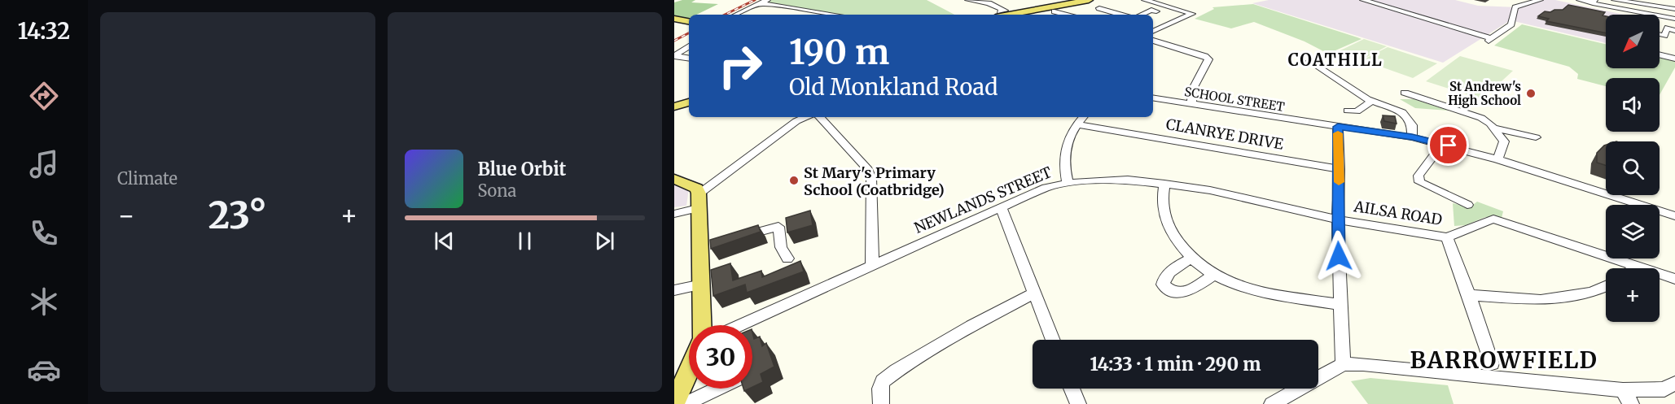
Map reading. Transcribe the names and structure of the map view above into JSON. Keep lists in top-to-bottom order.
{
  "streets": {
    "street": [
      "SCHOOL STREET",
      "CLANRYE DRIVE",
      "NEWLANDS STREET",
      "AILSA ROAD"
    ]
  },
  "crossings": [
    ["NEWLANDS STREET", "AILSA ROAD"]
  ],
  "districts": ["COATHILL", "BARROWFIELD"],
  "places": ["St Andrew's High School", "St Mary's Primary School (Coatbridge)"],
  "north": "bottom left",
  "page": {
    "tabs": "14:32",
    "tile": "Climate",
    "map_buttons": "+",
    "turn": ["190 m", "Old Monkland Road"],
    "song": ["Blue Orbit", "Sona"],
    "heat": ["−", "23°", "+"],
    "limit": "30",
    "trip": "14:33 · 1 min · 290 m"
  }
}
